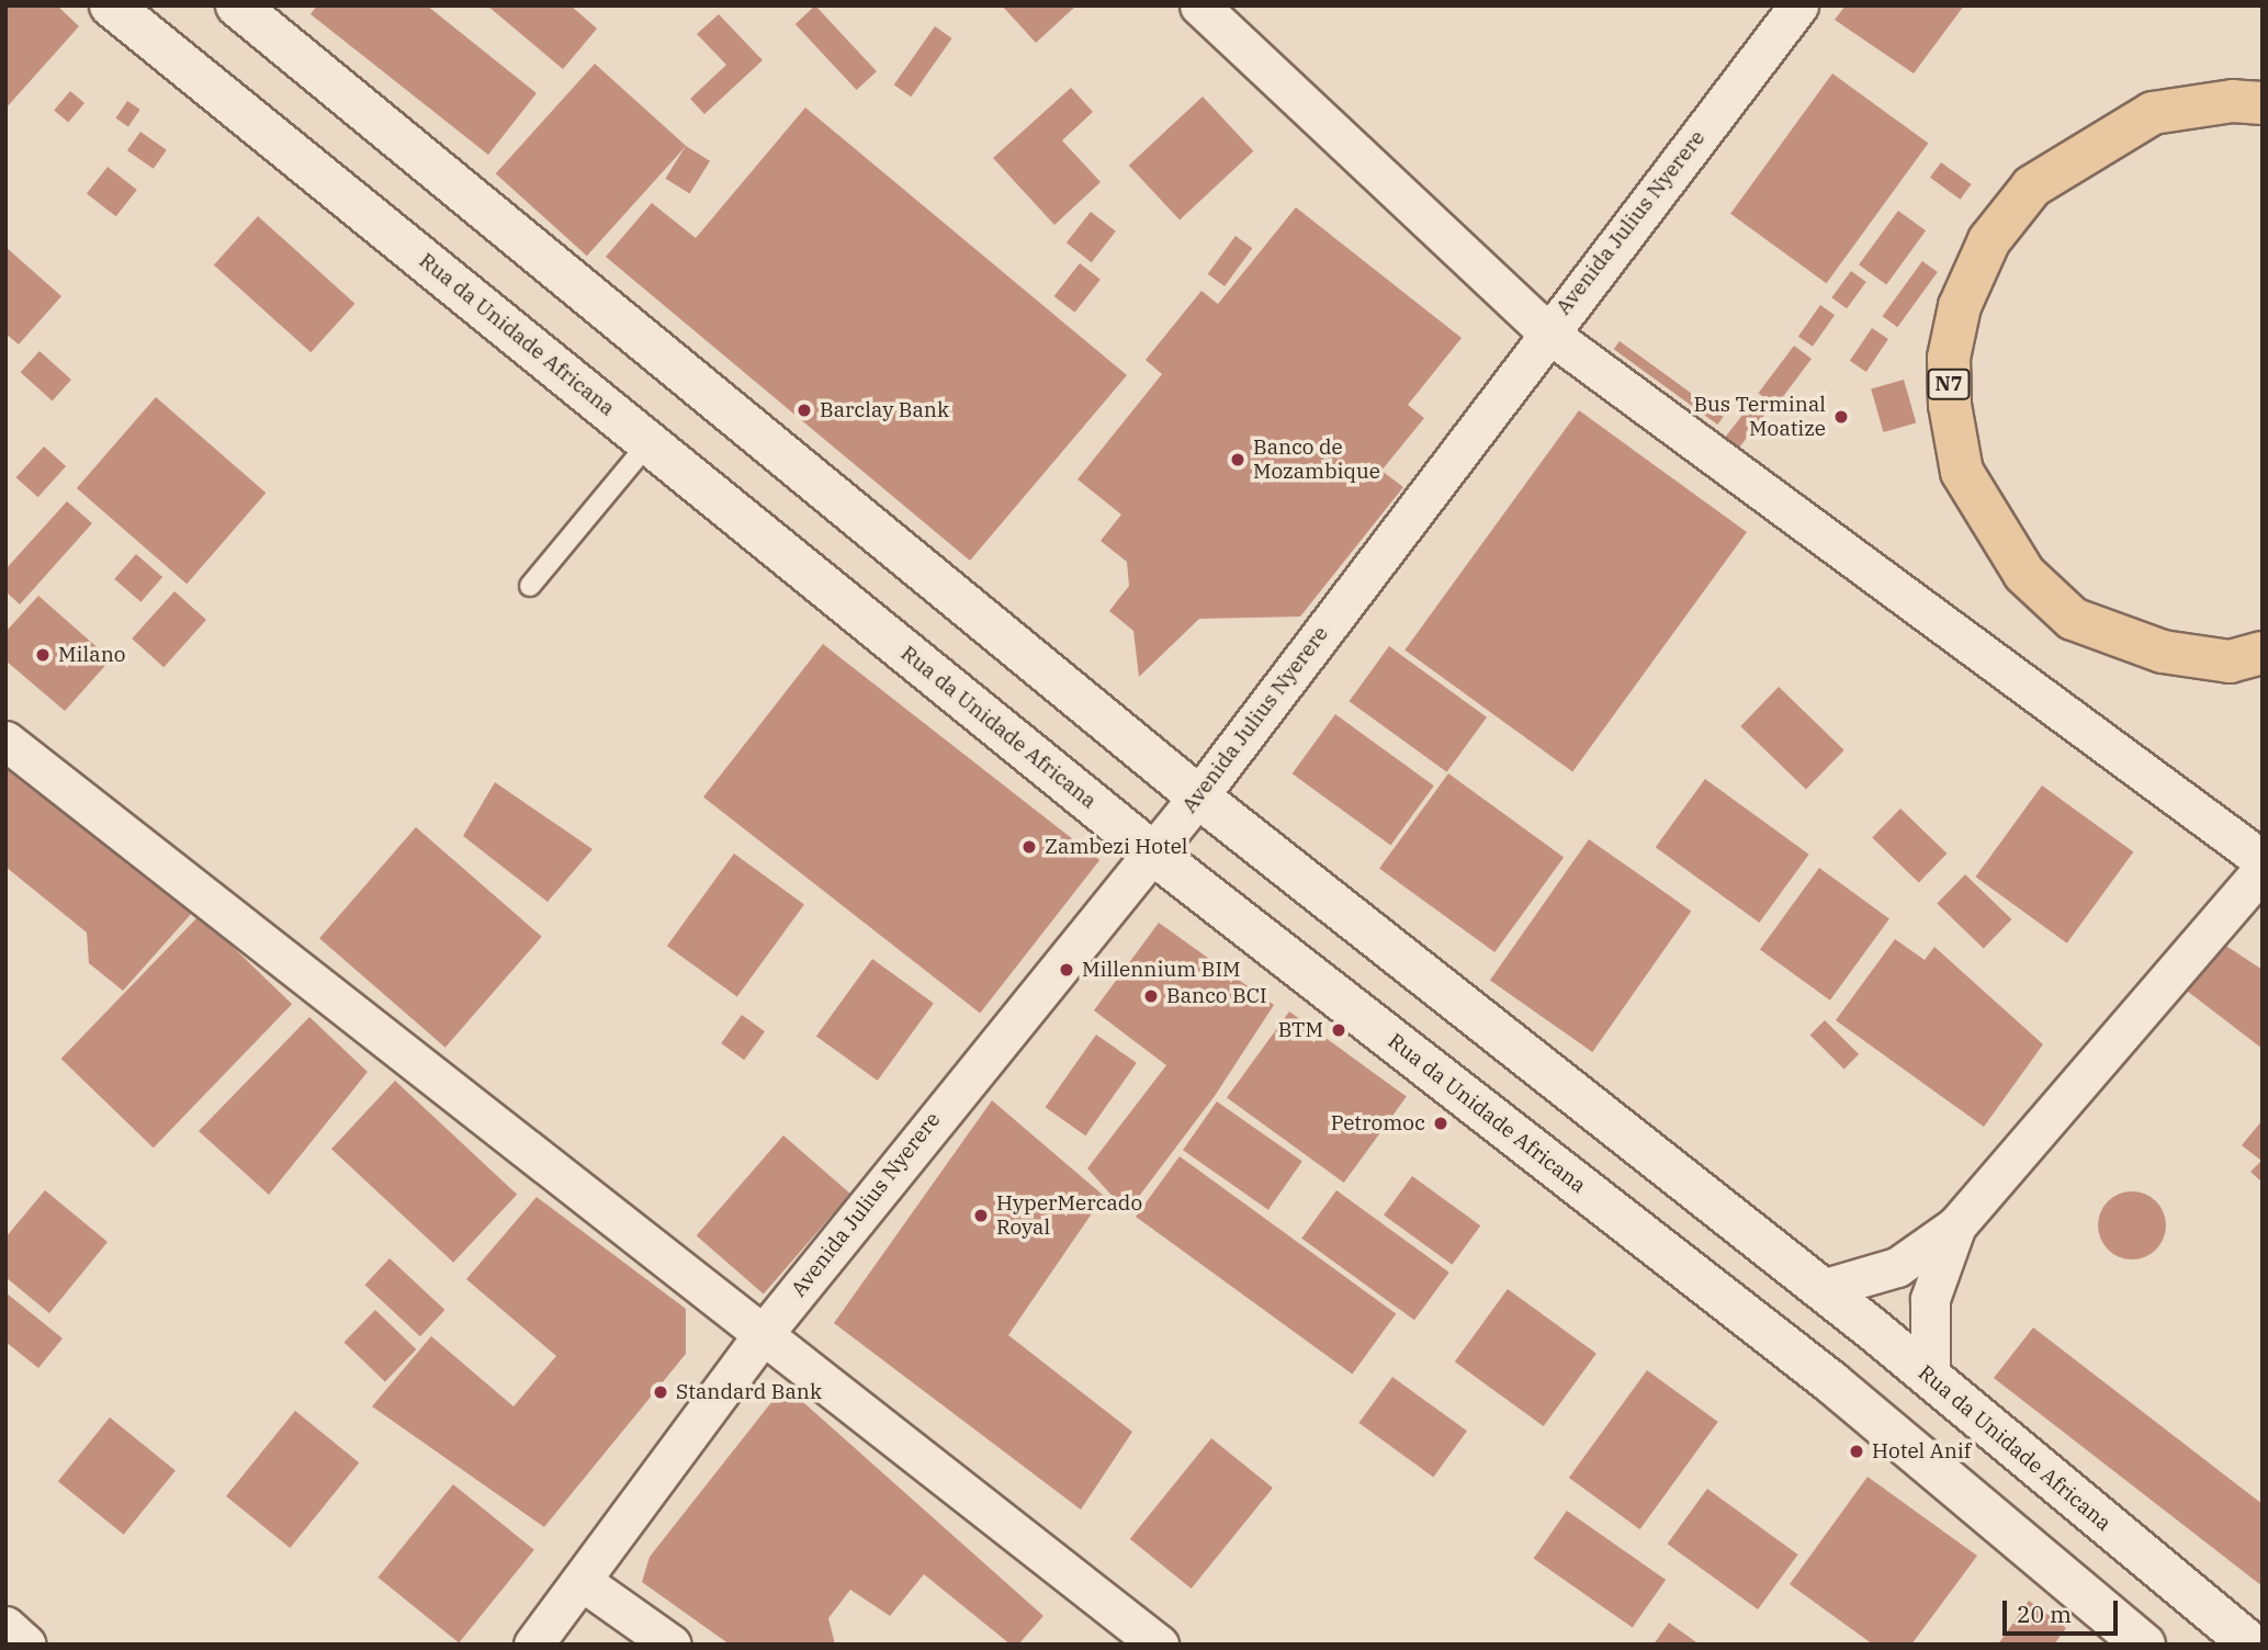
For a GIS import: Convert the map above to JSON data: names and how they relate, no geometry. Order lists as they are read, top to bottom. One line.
{"streets":{"main road":["N7"],"street":["Avenida Julius Nyerere","Rua da Unidade Africana"]},"crossings":[["Avenida Julius Nyerere","Rua da Unidade Africana"]],"places":["Barclay Bank","Bus Terminal Moatize","Banco de Mozambique","Milano","Zambezi Hotel","Millennium BIM","Banco BCI","BTM","Petromoc","HyperMercado Royal","Standard Bank","Hotel Anif"],"scale_bar":"20 m"}
